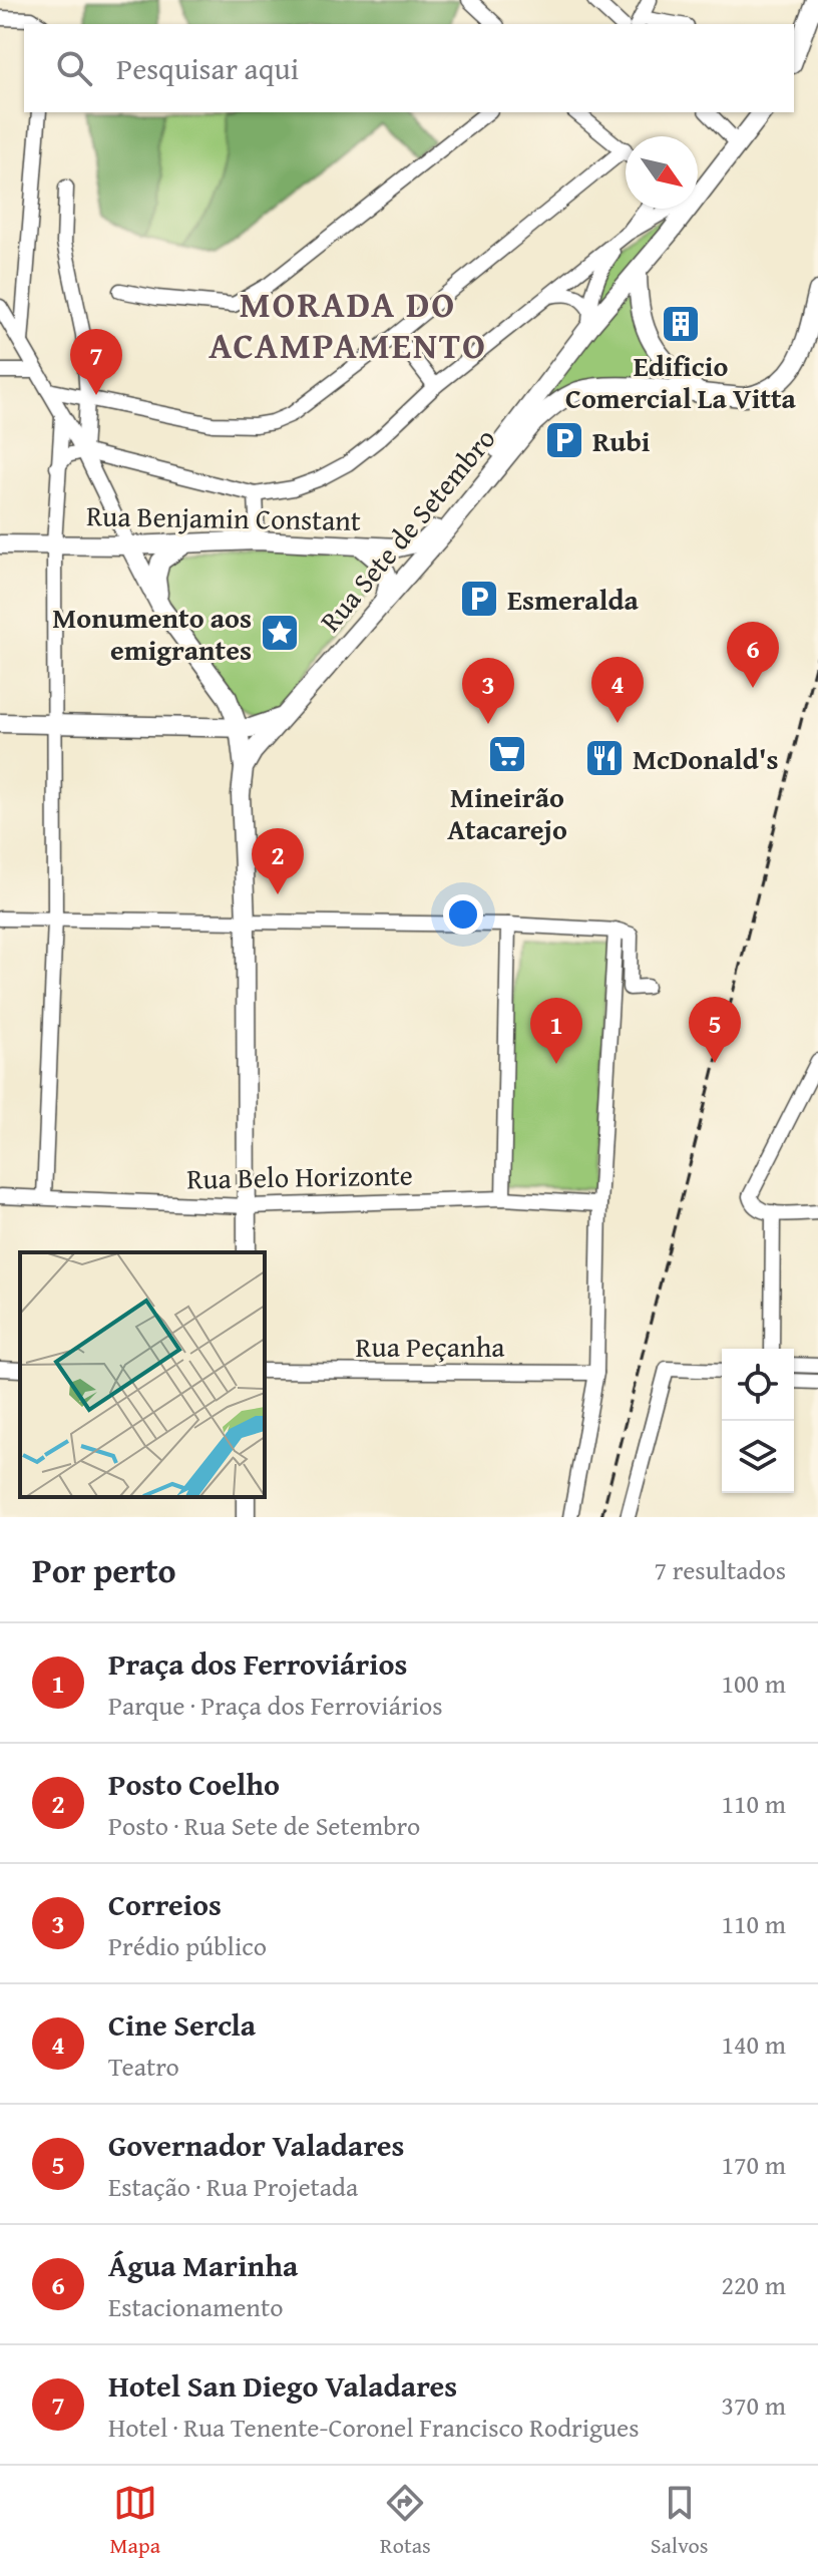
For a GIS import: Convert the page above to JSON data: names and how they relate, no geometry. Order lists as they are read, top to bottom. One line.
{"streets":{"main road":["Rua Benjamin Constant","Rua Sete de Setembro"],"street":["Rua Belo Horizonte","Rua Peçanha"]},"crossings":[["Rua Benjamin Constant","Rua Sete de Setembro"]],"districts":["MORADA DO ACAMPAMENTO"],"places":{"building":["Edificio Comercial La Vitta"],"parking":["Rubi","Esmeralda"],"place":["Monumento aos emigrantes"],"supermarket":["Mineirão Atacarejo"],"restaurant":["McDonald's"]},"north":"bottom right","page":{"search":"Pesquisar aqui","pins":["7","6","4","3","2","5","1"],"heading":["Por perto","7 resultados"],"list":[{"mark":"1","name":"Praça dos Ferroviários","note":"Parque · Praça dos Ferroviários","value":"100 m"},{"mark":"2","name":"Posto Coelho","note":"Posto · Rua Sete de Setembro","value":"110 m"},{"mark":"3","name":"Correios","note":"Prédio público","value":"110 m"},{"mark":"4","name":"Cine Sercla","note":"Teatro","value":"140 m"},{"mark":"5","name":"Governador Valadares","note":"Estação · Rua Projetada","value":"170 m"},{"mark":"6","name":"Água Marinha","note":"Estacionamento","value":"220 m"},{"mark":"7","name":"Hotel San Diego Valadares","note":"Hotel · Rua Tenente-Coronel Francisco Rodrigues","value":"370 m"}],"nav":["Mapa","Rotas","Salvos"]}}
